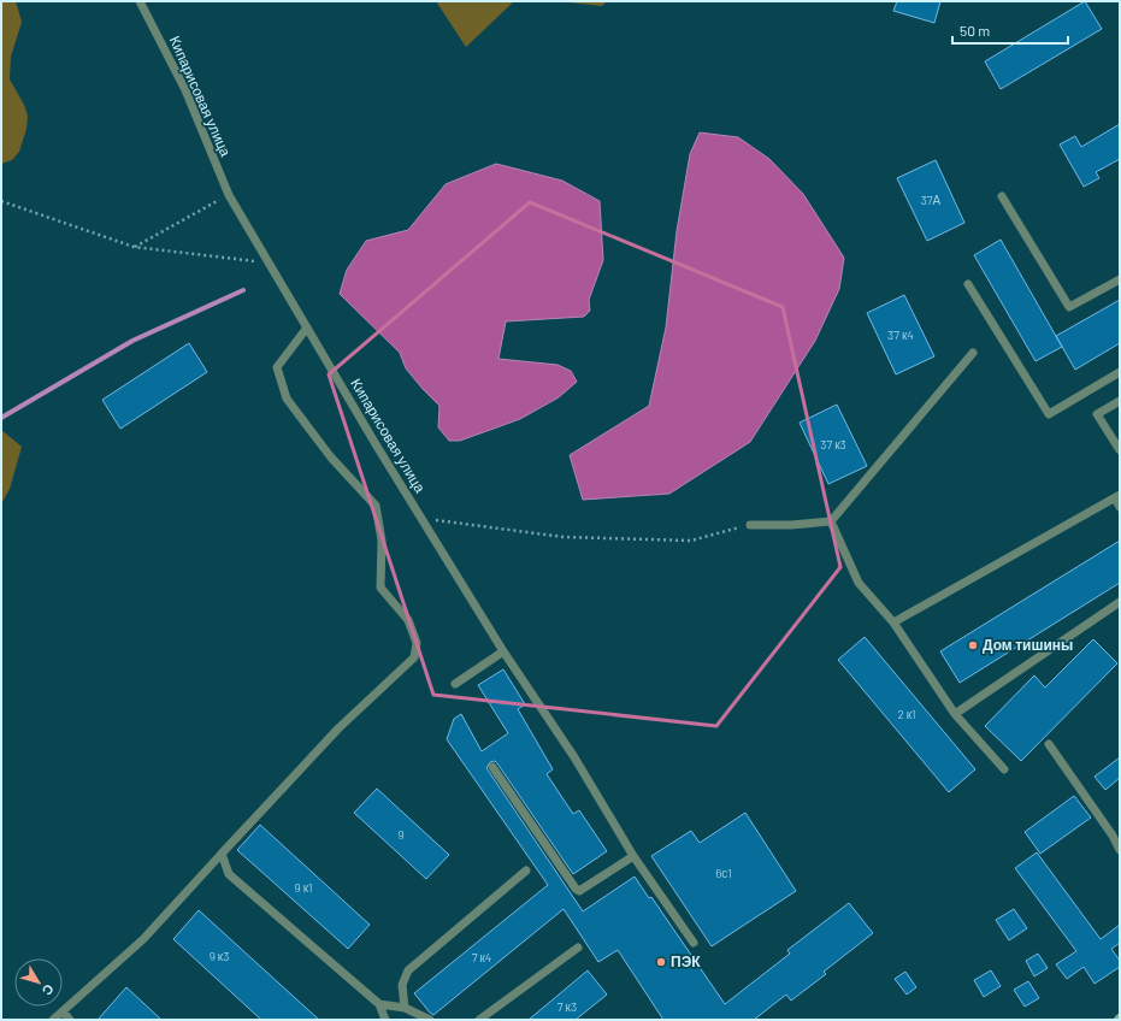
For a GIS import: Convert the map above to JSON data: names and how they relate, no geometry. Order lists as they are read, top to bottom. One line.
{"streets":{"lane":["Кипарисовая улица"]},"places":["Дом тишины","ПЭК"],"house_numbers":["37А","37 к4","37 к3","2 к1","9","6с1","9 к1","9 к3","7 к4","7 к3"],"scale_bar":"50 m","north":"bottom right"}
